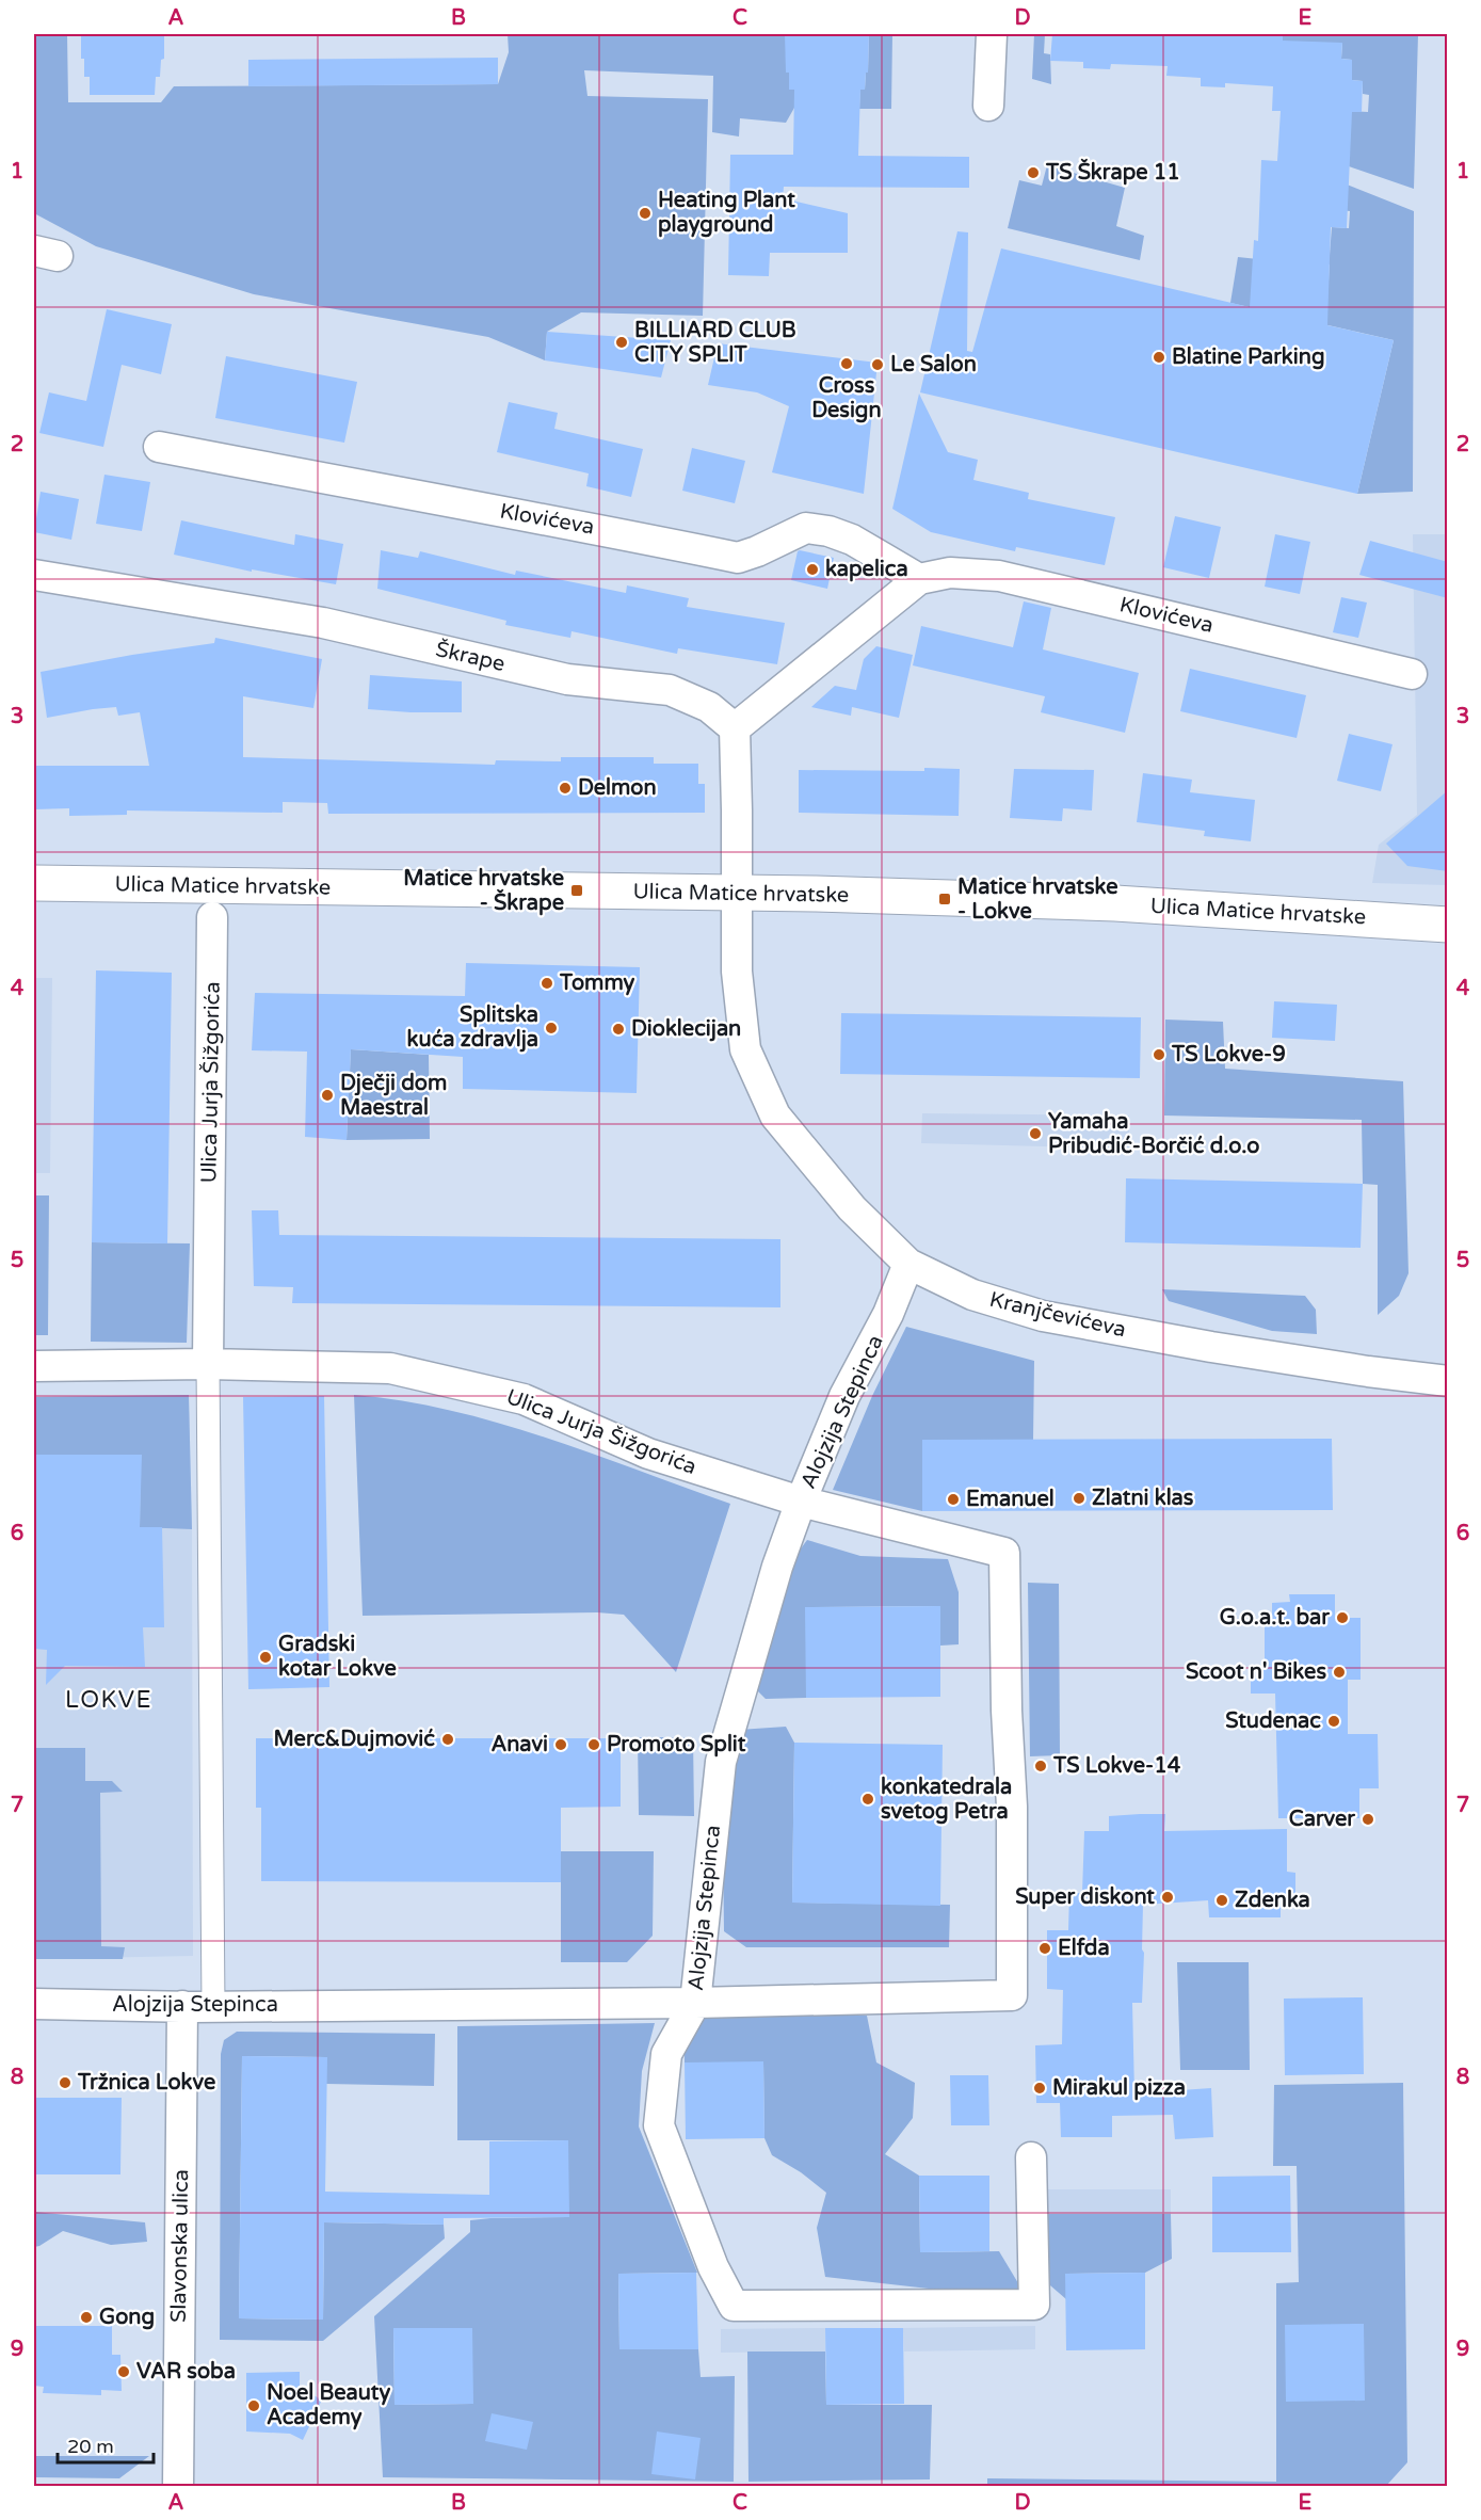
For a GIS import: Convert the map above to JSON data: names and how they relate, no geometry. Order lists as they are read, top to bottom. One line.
{"streets":{"street":["Klovićeva","Škrape","Ulica Matice hrvatske","Ulica Jurja Šižgorića","Kranjčevićeva","Alojzija Stepinca","Slavonska ulica"]},"crossings":[["Klovićeva","Škrape"],["Ulica Matice hrvatske","Kranjčevićeva"],["Ulica Jurja Šižgorića","Alojzija Stepinca"],["Kranjčevićeva","Alojzija Stepinca"],["Alojzija Stepinca","Slavonska ulica"]],"districts":["LOKVE"],"places":{"other":["TS Škrape 11","Heating Plant playground","BILLIARD CLUB CITY SPLIT","Blatine Parking","Cross Design","Le Salon","kapelica","Delmon","Tommy","Splitska kuća zdravlja","Dioklecijan","TS Lokve-9","Dječji dom Maestral","Yamaha Pribudić-Borčić d.o.o","Zlatni klas","Emanuel","G.o.a.t. bar","Gradski kotar Lokve","Scoot n' Bikes","Studenac","Merc&Dujmović","Anavi","Promoto Split","TS Lokve-14","konkatedrala svetog Petra","Carver","Super diskont","Zdenka","Elfda","Tržnica Lokve","Mirakul pizza","Gong","VAR soba","Noel Beauty Academy"],"transit":["Matice hrvatske - Škrape","Matice hrvatske - Lokve"]},"scale_bar":"20 m","grid":{"columns":["A","B","C","D","E"],"rows":["1","2","3","4","5","6","7","8","9"]}}
